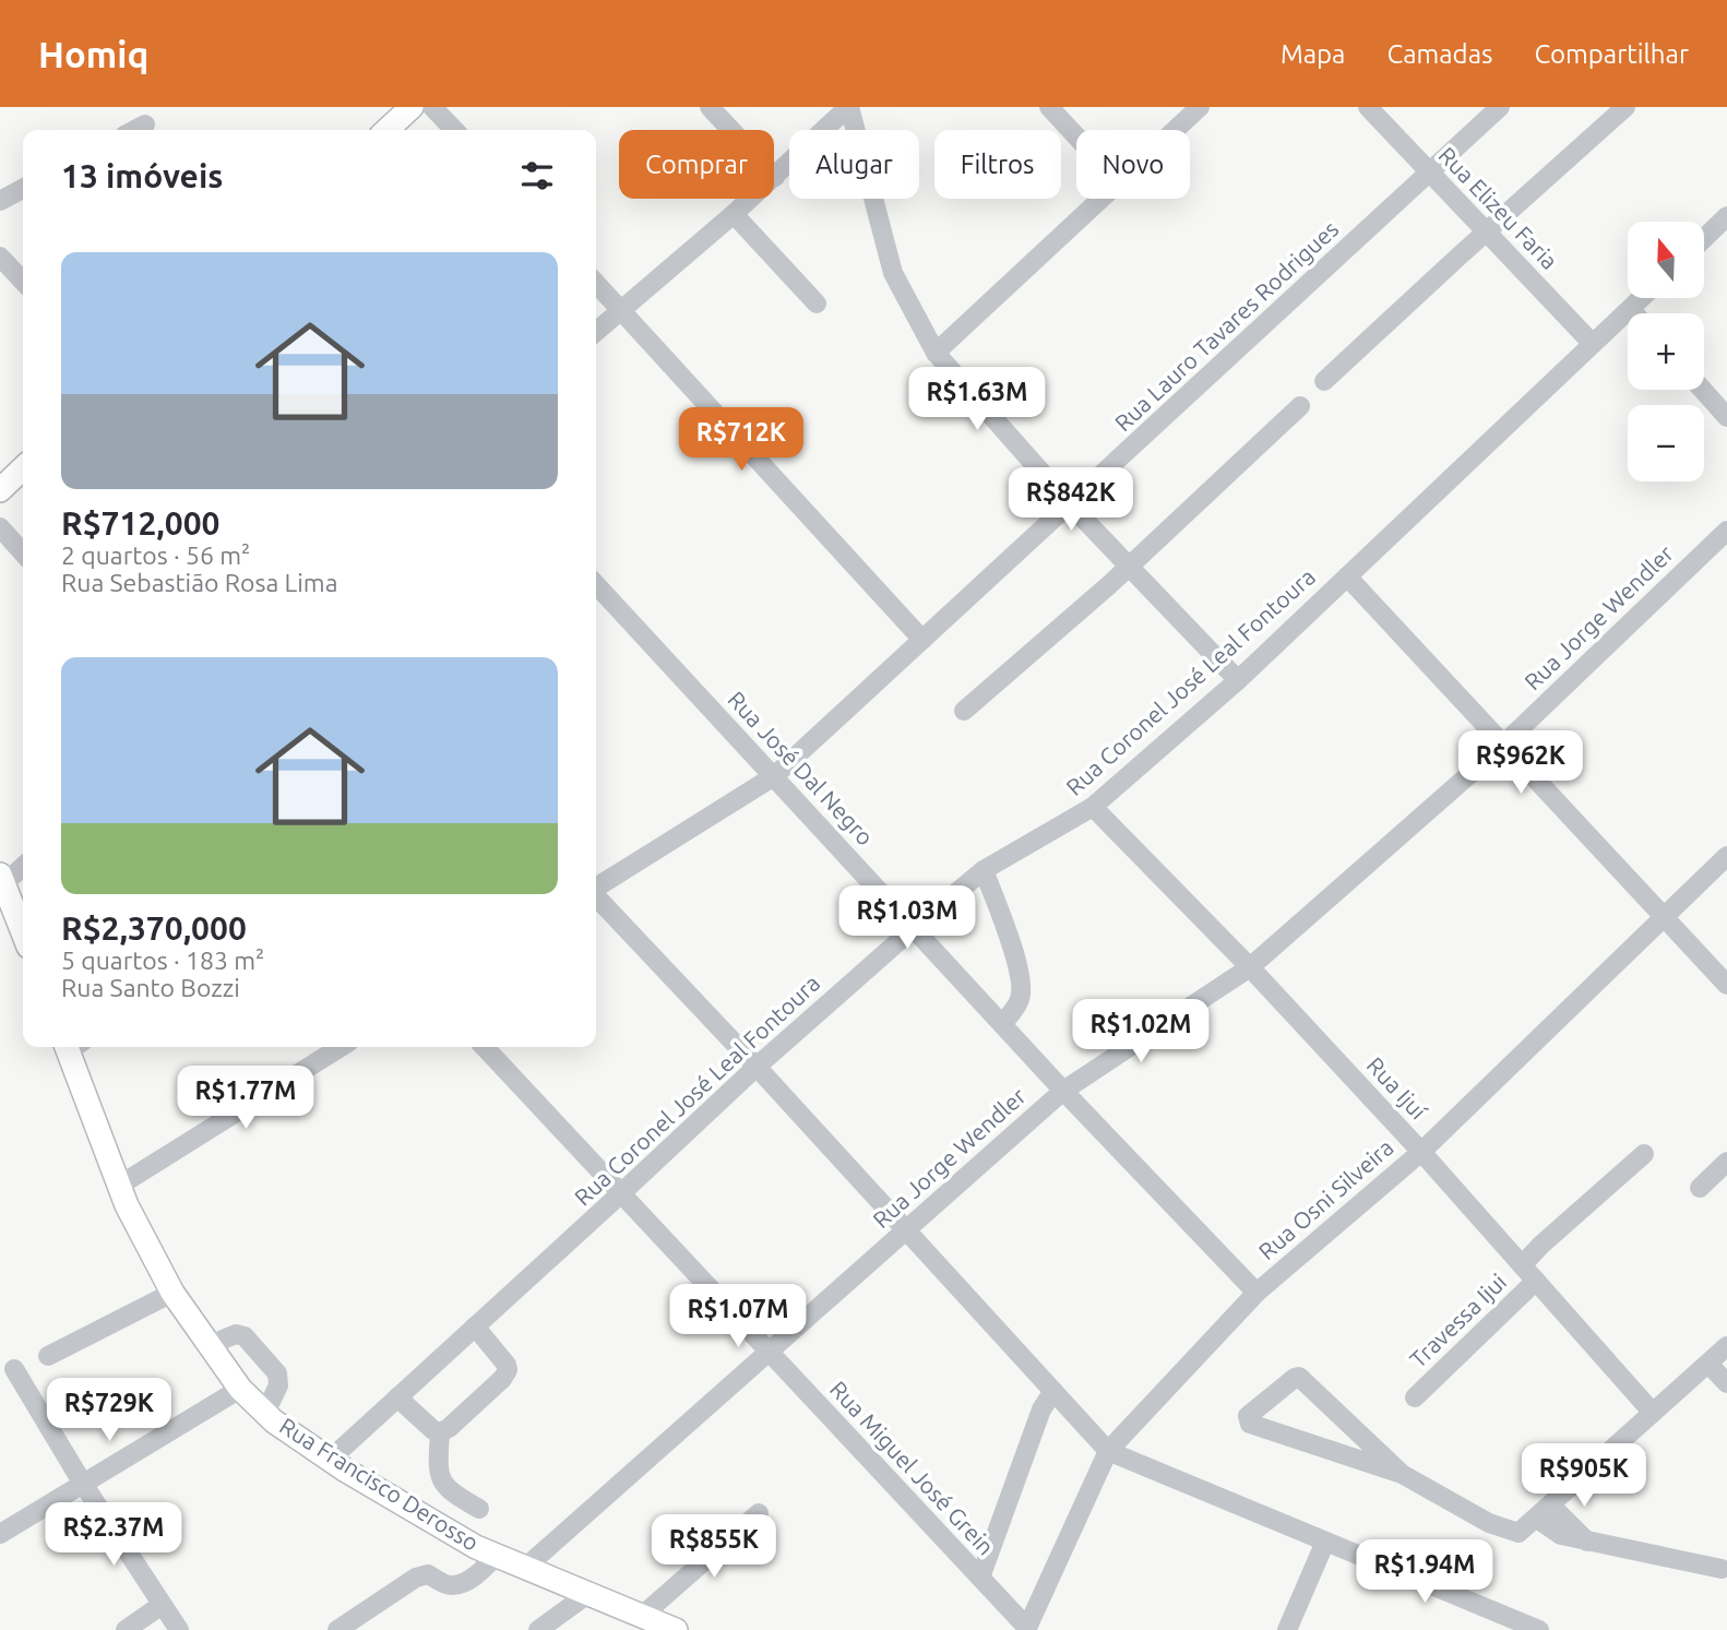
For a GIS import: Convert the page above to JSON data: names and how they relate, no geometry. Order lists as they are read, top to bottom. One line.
{"streets":{"main road":["Rua Francisco Derosso"],"street":["Rua Elizeu Faria","Rua Lauro Tavares Rodrigues","Rua Jorge Wendler","Rua Coronel José Leal Fontoura","Rua José Dal Negro","Rua Ijuí","Rua Osni Silveira","Travessa Ijui","Rua Miguel José Grein"]},"crossings":[["Rua Elizeu Faria","Rua Lauro Tavares Rodrigues"],["Rua Elizeu Faria","Rua Coronel José Leal Fontoura"],["Rua Lauro Tavares Rodrigues","Rua José Dal Negro"],["Rua Jorge Wendler","Rua José Dal Negro"],["Rua Jorge Wendler","Rua Ijuí"],["Rua Jorge Wendler","Rua Miguel José Grein"],["Rua Jorge Wendler","Rua Francisco Derosso"],["Rua Coronel José Leal Fontoura","Rua José Dal Negro"],["Rua Coronel José Leal Fontoura","Rua Ijuí"],["Rua Coronel José Leal Fontoura","Rua Miguel José Grein"],["Rua Coronel José Leal Fontoura","Rua Francisco Derosso"],["Rua José Dal Negro","Rua Osni Silveira"],["Rua Ijuí","Rua Osni Silveira"],["Rua Ijuí","Travessa Ijui"],["Rua Osni Silveira","Rua Miguel José Grein"]],"north":"top","page":{"header":"Homiq","nav":["Mapa","Camadas","Compartilhar"],"chip":["Comprar","Alugar","Filtros","Novo"],"heading":"13 imóveis","map_buttons":["+","−"],"list":[{"name":"R$712,000","note":"2 quartos · 56 m² · Rua Sebastião Rosa Lima"},{"name":"R$2,370,000","note":"5 quartos · 183 m² · Rua Santo Bozzi"}],"price":["R$1.63M","R$712K","R$842K","R$962K","R$1.03M","R$1.02M","R$1.77M","R$1.07M","R$729K","R$905K","R$2.37M","R$855K","R$1.94M"]}}
